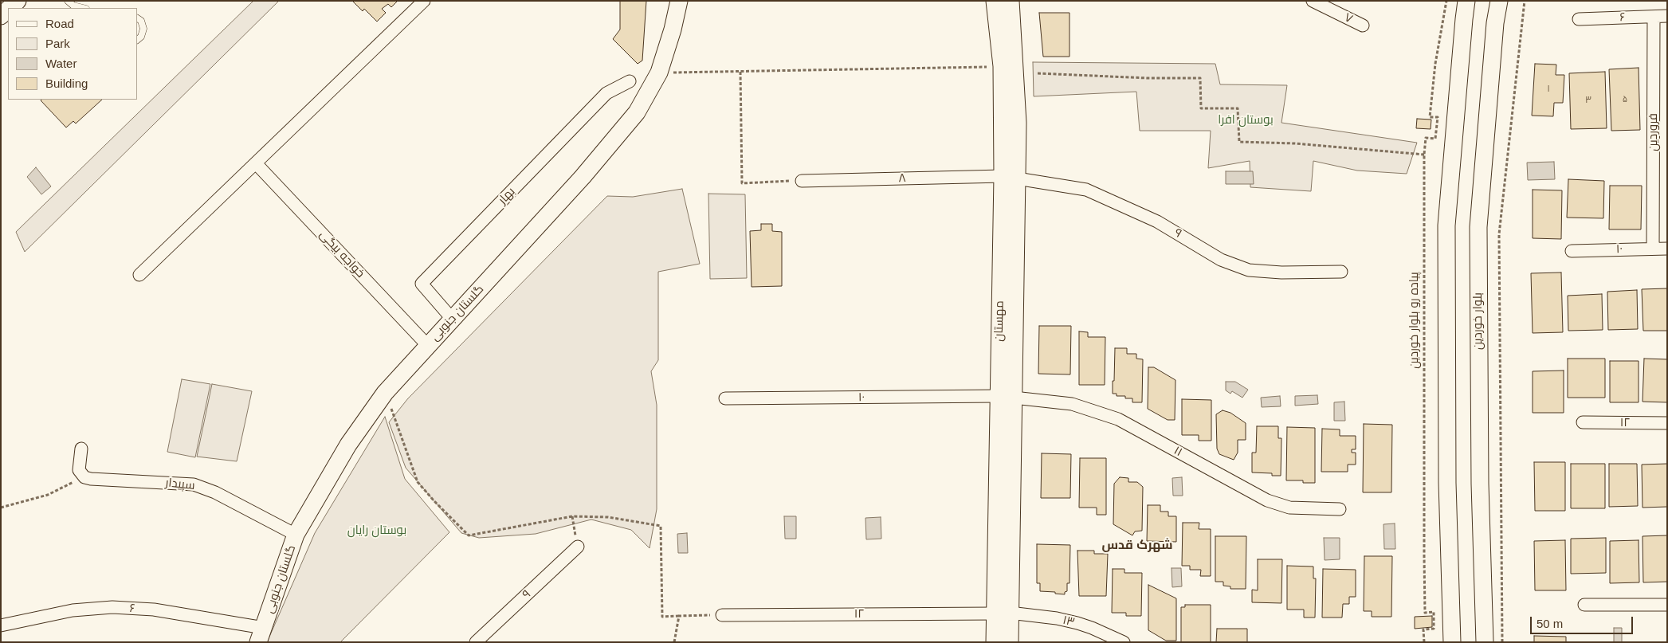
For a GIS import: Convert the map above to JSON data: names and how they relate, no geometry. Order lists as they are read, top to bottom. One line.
{"streets":{"street":["۶","۷","فروردین","۸","بهار","۹","۱۰","خواجه بیگی","گلستان جنوبی","مهستان","بلوار خوردین","۱۲","۱۱","سپیدار","۱۳"],"path":["پیاده رو بلوار خوردین"]},"crossings":[["۶","فروردین"],["۶","گلستان جنوبی"],["فروردین","۱۰"],["۸","۹"],["۸","مهستان"],["بهار","گلستان جنوبی"],["۹","مهستان"],["۱۰","مهستان"],["۱۰","۱۱"],["خواجه بیگی","گلستان جنوبی"],["گلستان جنوبی","سپیدار"],["مهستان","۱۲"],["مهستان","۱۱"],["مهستان","۱۳"],["۱۲","۱۳"]],"districts":["شهرک قدس"],"parks":["بوستان افرا","بوستان رایان"],"house_numbers":["۱","۵","۳"],"legend":["Road","Park","Water","Building"],"scale_bar":"50 m"}
